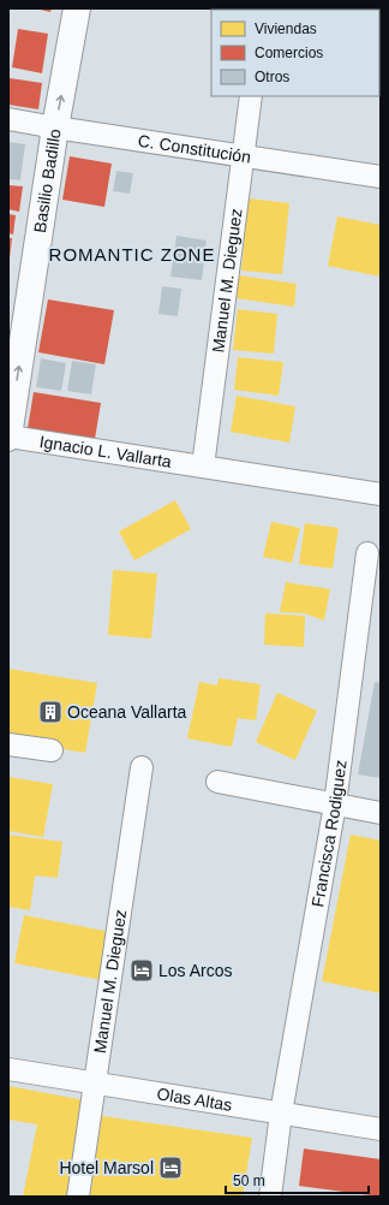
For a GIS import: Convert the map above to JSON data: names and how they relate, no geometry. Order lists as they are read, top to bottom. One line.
{"streets":{"main road":["Basilio Badillo"],"street":["C. Constitución","Manuel M. Dieguez","Ignacio L. Vallarta","Francisca Rodiguez","Olas Altas"]},"crossings":[["C. Constitución","Basilio Badillo"],["C. Constitución","Manuel M. Dieguez"],["Basilio Badillo","Ignacio L. Vallarta"],["Manuel M. Dieguez","Ignacio L. Vallarta"],["Manuel M. Dieguez","Olas Altas"],["Francisca Rodiguez","Olas Altas"]],"one_way":["Basilio Badillo"],"districts":["ROMANTIC ZONE"],"places":{"building":["Oceana Vallarta"],"hotel":["Los Arcos","Hotel Marsol"]},"legend":["Viviendas","Comercios","Otros"],"scale_bar":"50 m"}
